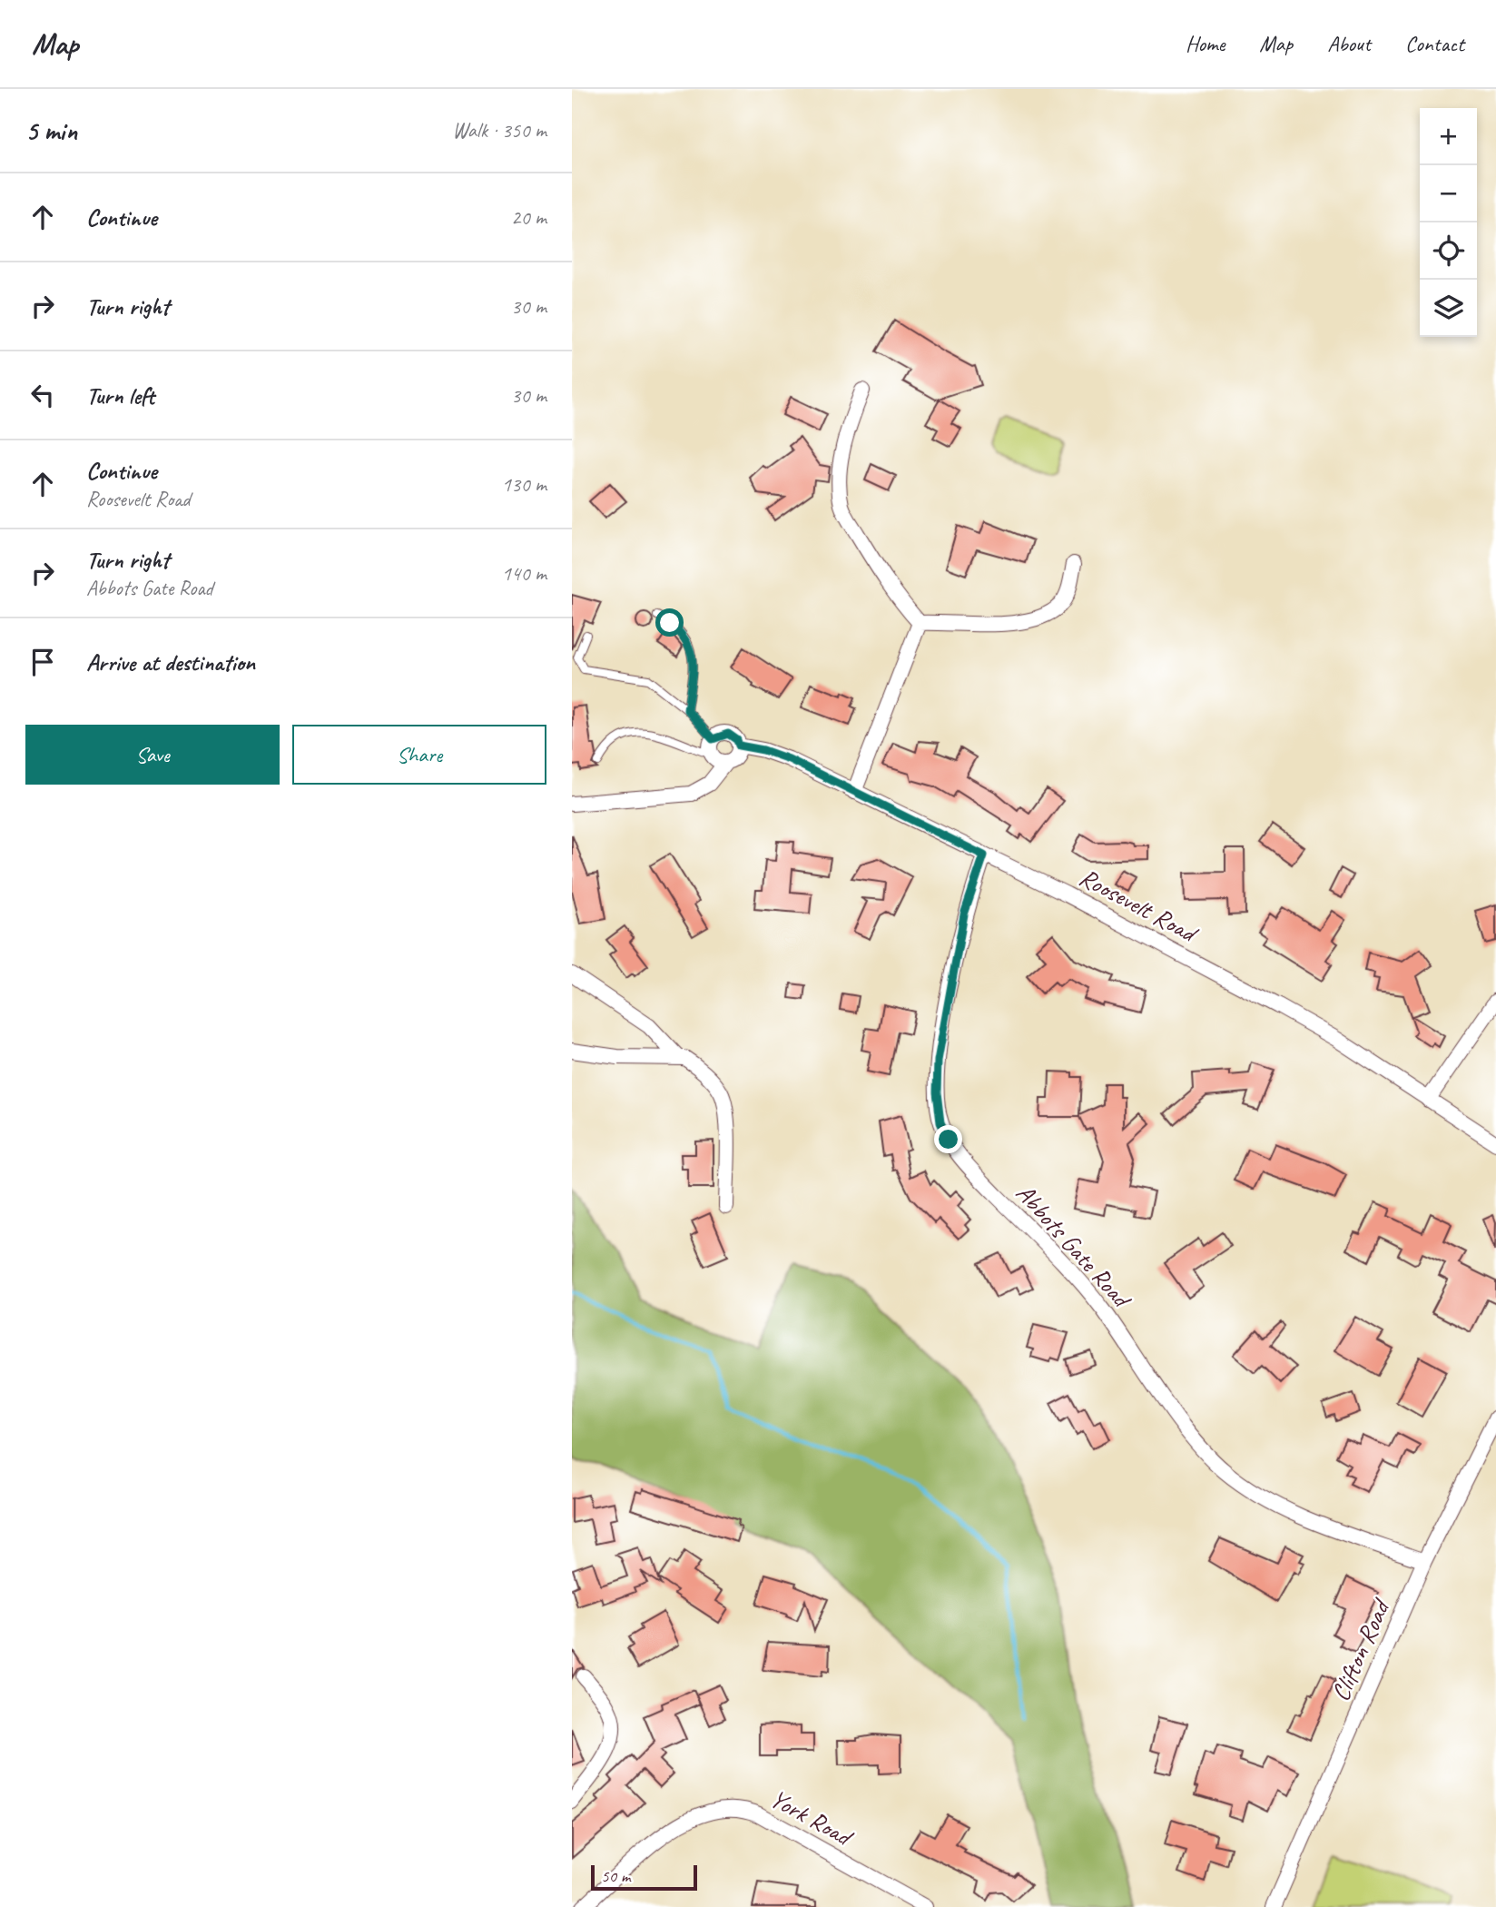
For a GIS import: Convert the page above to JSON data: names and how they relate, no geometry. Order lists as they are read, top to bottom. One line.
{"streets":{"street":["Roosevelt Road","Abbots Gate Road","Clifton Road","York Road"]},"crossings":[["Roosevelt Road","Abbots Gate Road"],["Abbots Gate Road","Clifton Road"]],"scale_bar":"50 m","page":{"header":"Map","nav":["Home","Map","About","Contact"],"heading":["5 min","Walk · 350 m"],"map_buttons":["+","−"],"list":[["Continue","20 m"],["Turn right","30 m"],["Turn left","30 m"],["Continue","Roosevelt Road","130 m"],["Turn right","Abbots Gate Road","140 m"],"Arrive at destination"],"buttons":["Save","Share"],"scale":"50 m"}}
